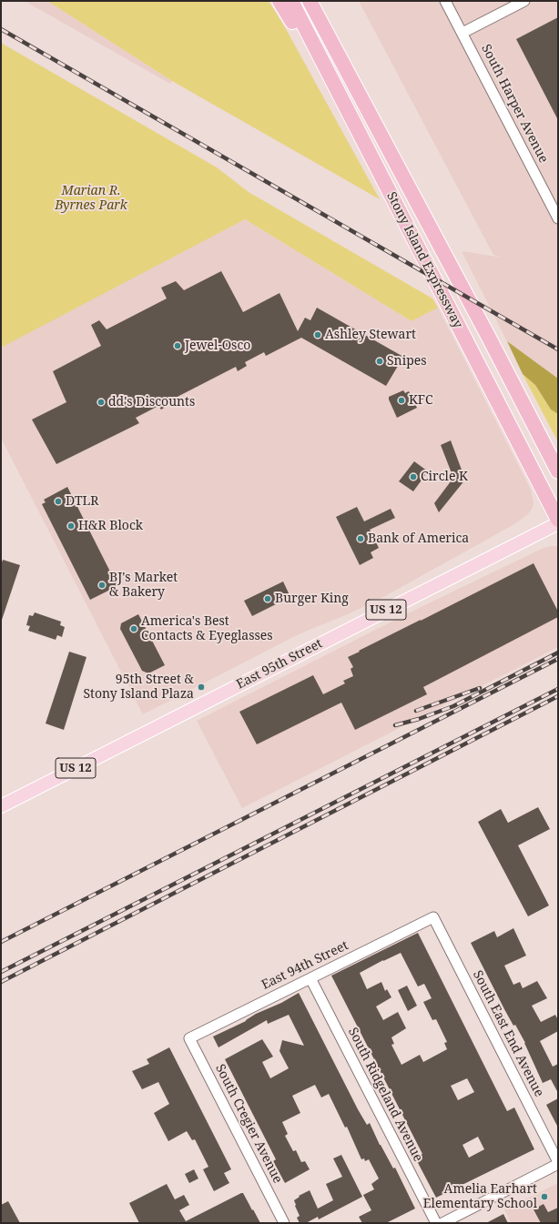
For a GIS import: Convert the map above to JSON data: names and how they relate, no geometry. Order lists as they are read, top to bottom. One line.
{"streets":{"highway":["Stony Island Expressway"],"main road":["US 12","East 95th Street"],"street":["South Harper Avenue","East 94th Street","South East End Avenue","South Ridgeland Avenue","South Cregier Avenue"]},"crossings":[["East 94th Street","South East End Avenue"],["East 94th Street","South Ridgeland Avenue"],["East 94th Street","South Cregier Avenue"]],"parks":["Marian R. Byrnes Park"],"places":["Ashley Stewart","Jewel-Osco","Snipes","KFC","dd's Discounts","Circle K","DTLR","H&R Block","Bank of America","BJ's Market & Bakery","Burger King","America's Best Contacts & Eyeglasses","95th Street & Stony Island Plaza","Amelia Earhart Elementary School"]}
